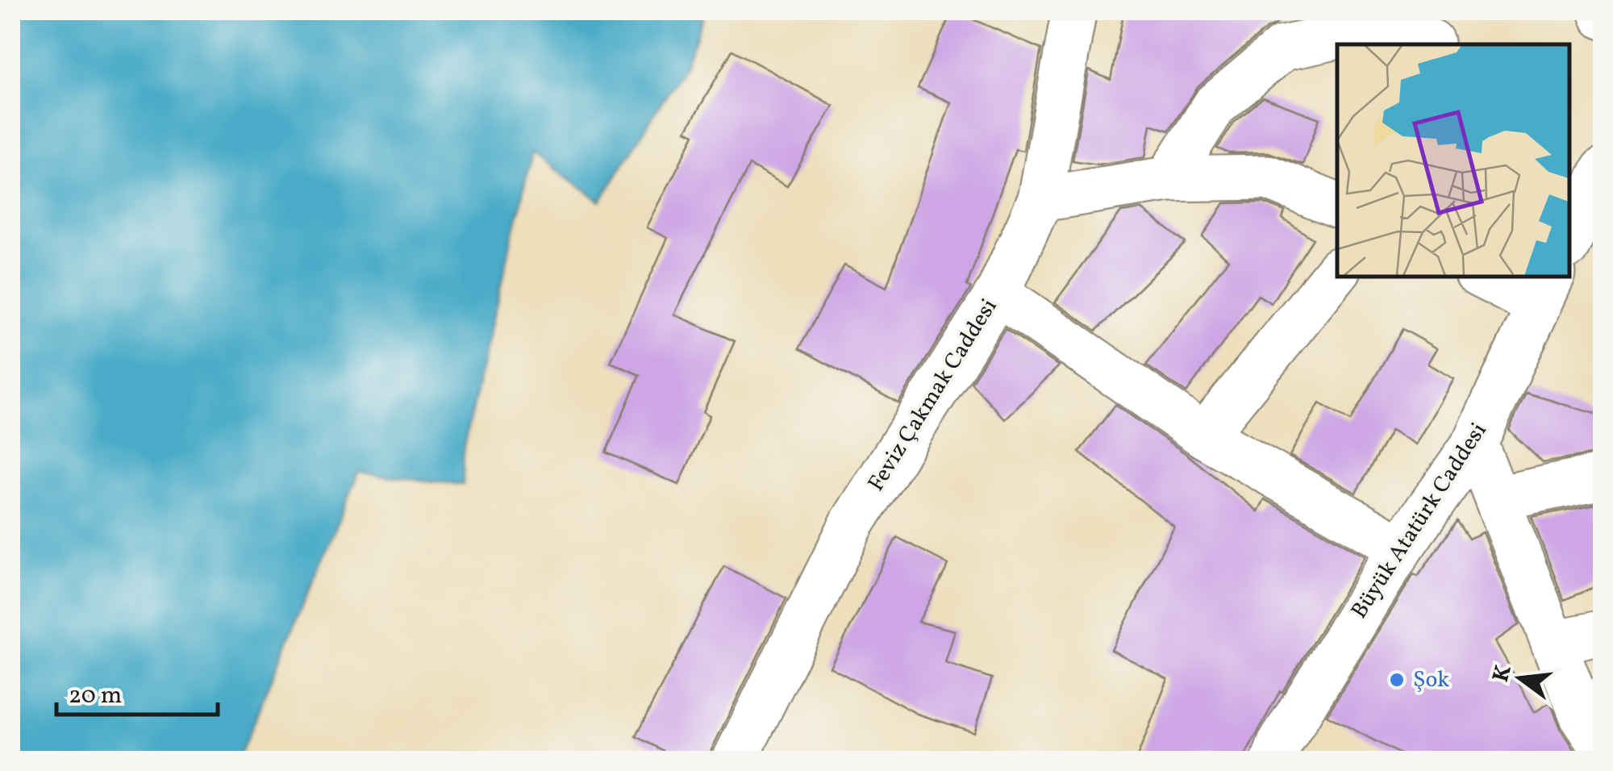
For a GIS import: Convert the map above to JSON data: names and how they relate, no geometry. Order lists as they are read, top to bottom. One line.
{"streets":{"street":["Feviz Çakmak Caddesi","Büyük Atatürk Caddesi"]},"places":["Şok"],"scale_bar":"20 m","north":"left"}
